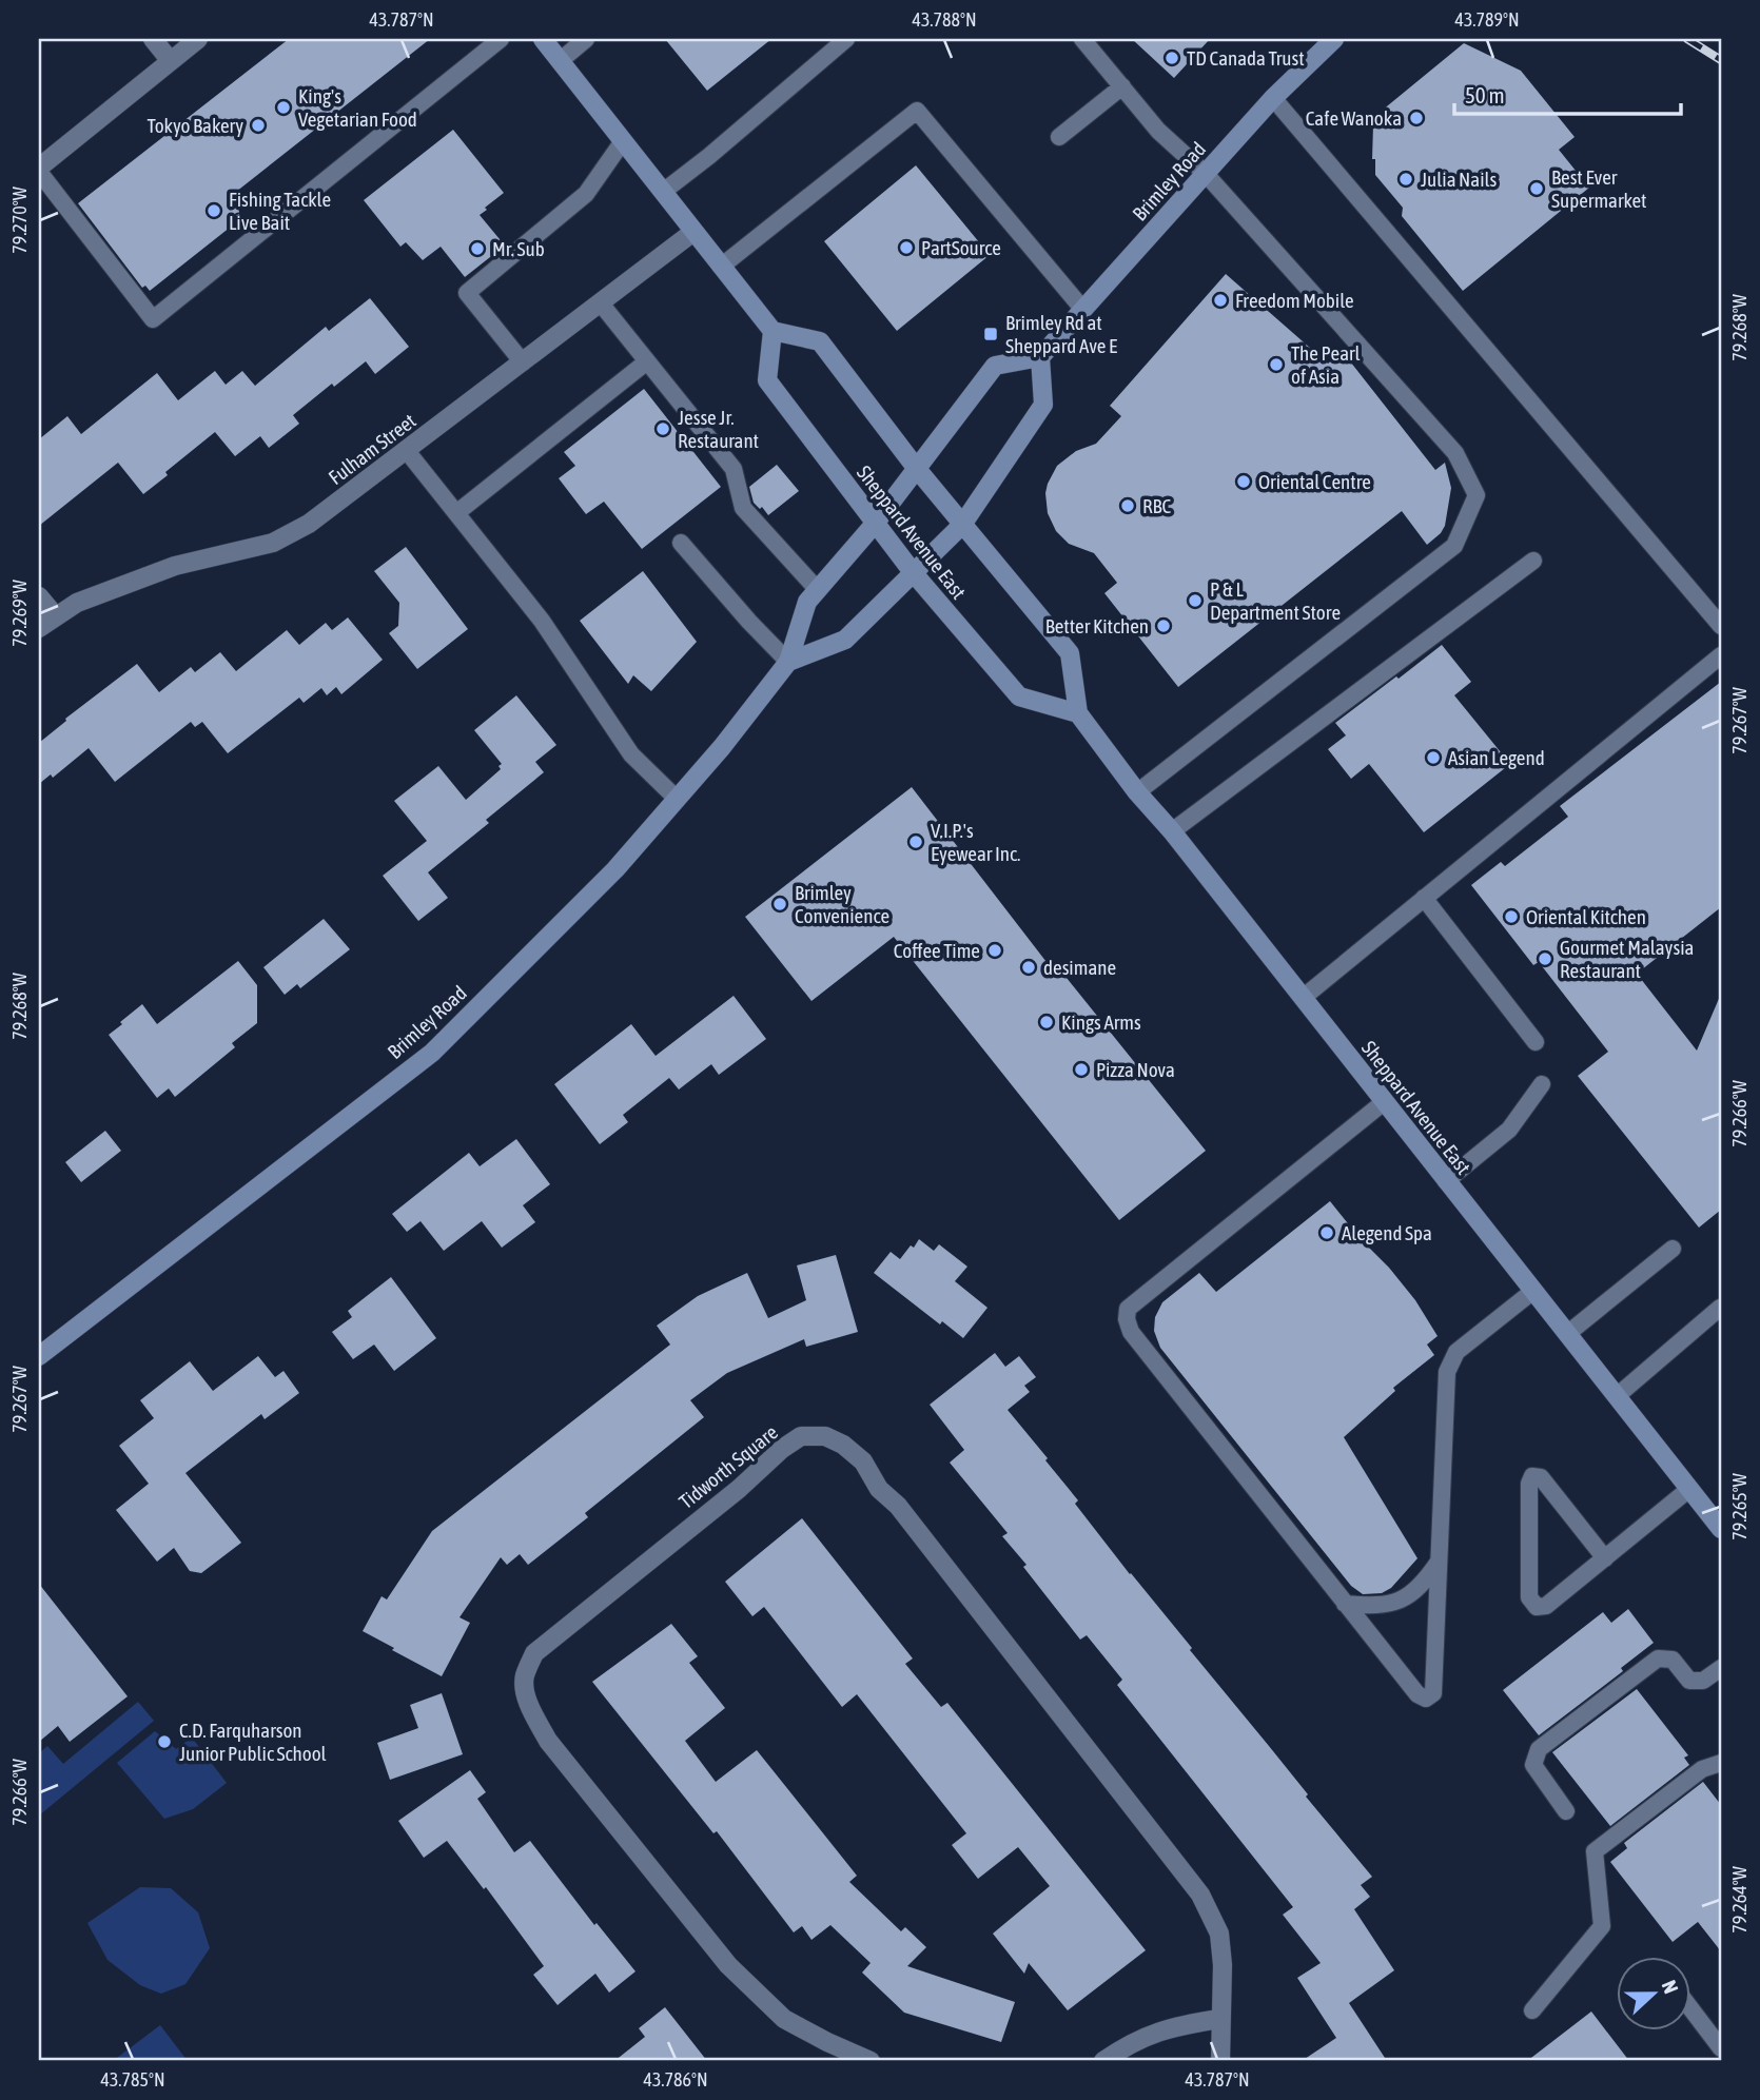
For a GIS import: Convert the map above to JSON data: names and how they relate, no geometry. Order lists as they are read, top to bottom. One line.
{"streets":{"main road":["Brimley Road","Sheppard Avenue East"],"street":["Fulham Street","Tidworth Square"]},"crossings":[["Brimley Road","Sheppard Avenue East"]],"places":{"other":["TD Canada Trust","King's Vegetarian Food","Cafe Wanoka","Tokyo Bakery","Julia Nails","Best Ever Supermarket","Fishing Tackle Live Bait","PartSource","Mr. Sub","Freedom Mobile","The Pearl of Asia","Jesse Jr. Restaurant","Oriental Centre","RBC","P & L Department Store","Better Kitchen","Asian Legend","V.I.P.'s Eyewear Inc.","Brimley Convenience","Oriental Kitchen","Coffee Time","Gourmet Malaysia Restaurant","desimane","Kings Arms","Pizza Nova","Alegend Spa","C.D. Farquharson Junior Public School"],"transit":["Brimley Rd at Sheppard Ave E"]},"scale_bar":"50 m","north":"right","coordinates":["43.787°N","43.788°N","43.789°N","79.270°W","79.268°W","79.269°W","79.267°W","79.266°W","79.265°W","79.264°W","43.785°N","43.786°N"]}
